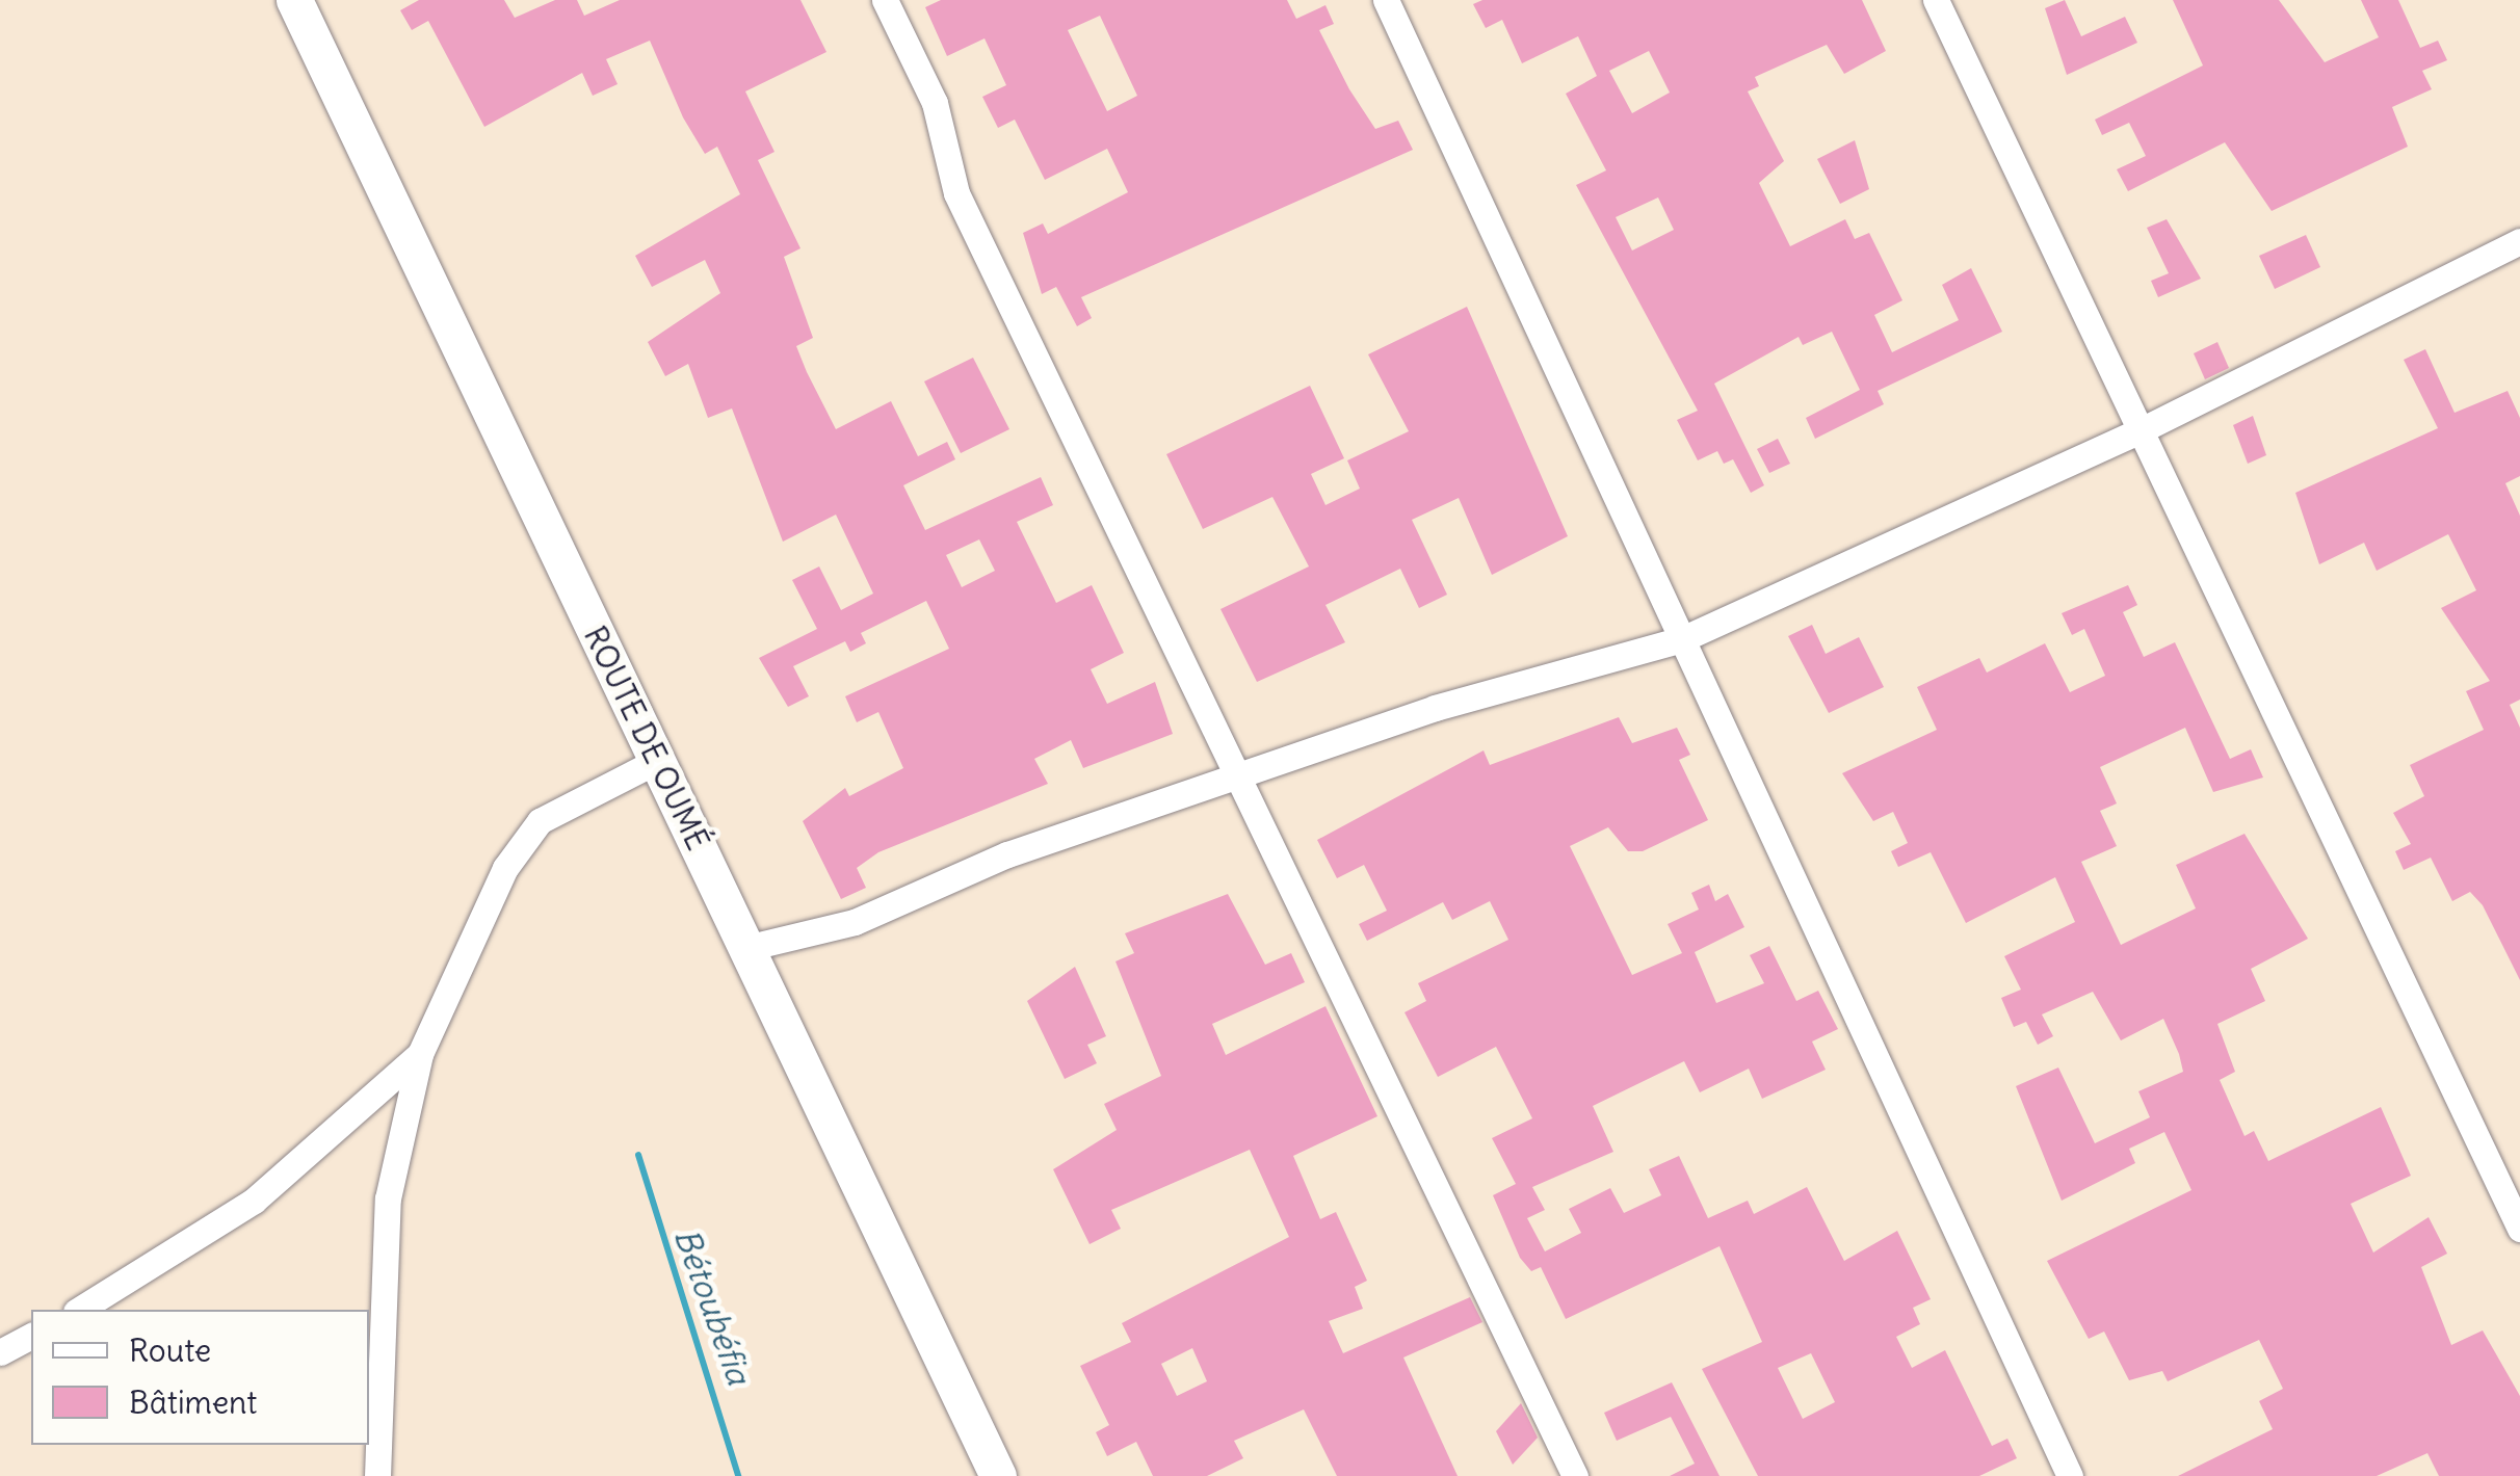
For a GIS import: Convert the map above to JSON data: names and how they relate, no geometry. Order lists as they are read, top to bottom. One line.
{"streets":{"street":["ROUTE DE OUMÉ"]},"water":["Bétoubéfia"],"legend":["Route","Bâtiment"]}
